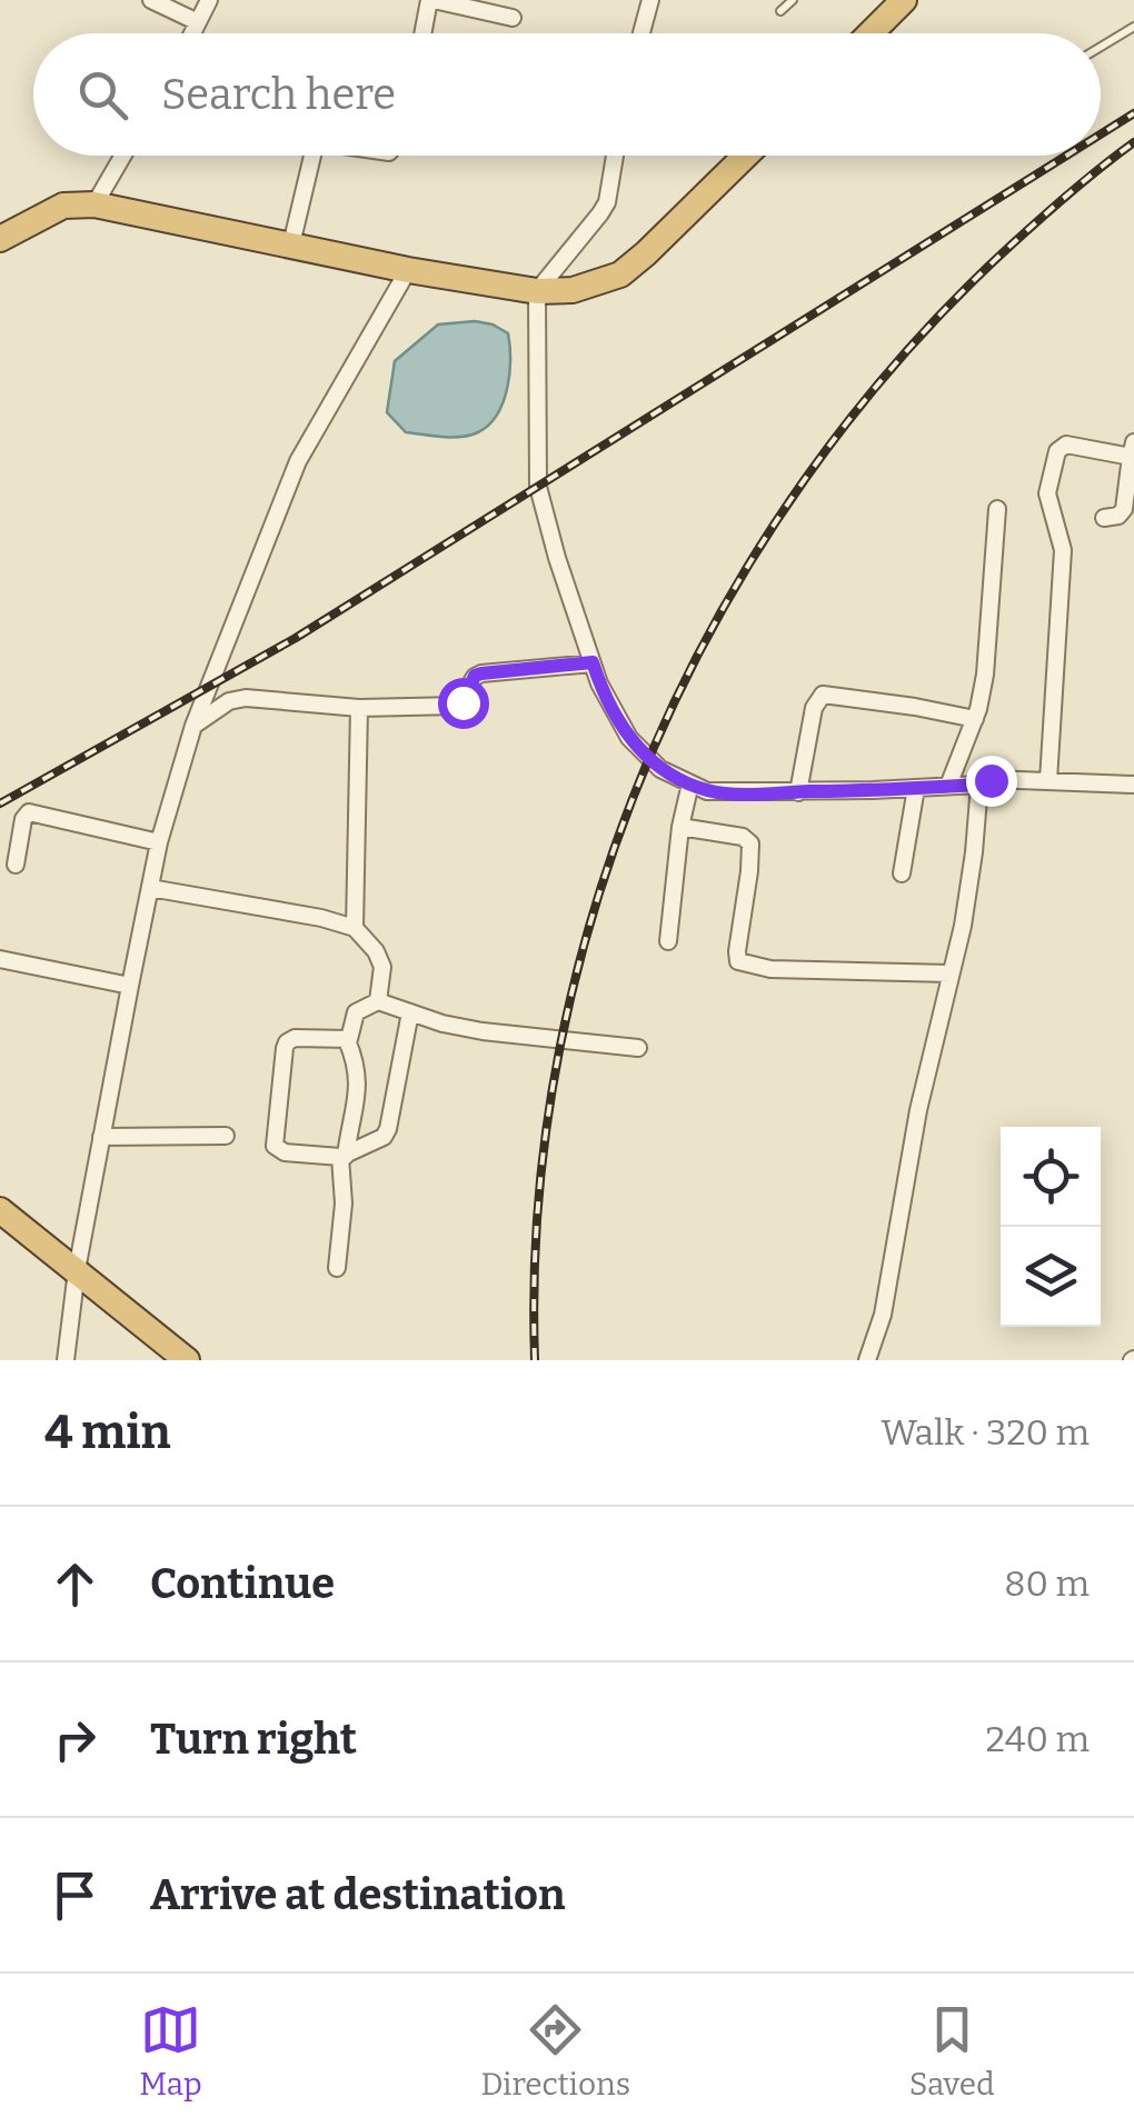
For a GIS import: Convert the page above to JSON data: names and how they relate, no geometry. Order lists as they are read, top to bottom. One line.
{"page":{"search":"Search here","heading":["4 min","Walk · 320 m"],"list":[["Continue","80 m"],["Turn right","240 m"],"Arrive at destination"],"nav":["Map","Directions","Saved"]}}
